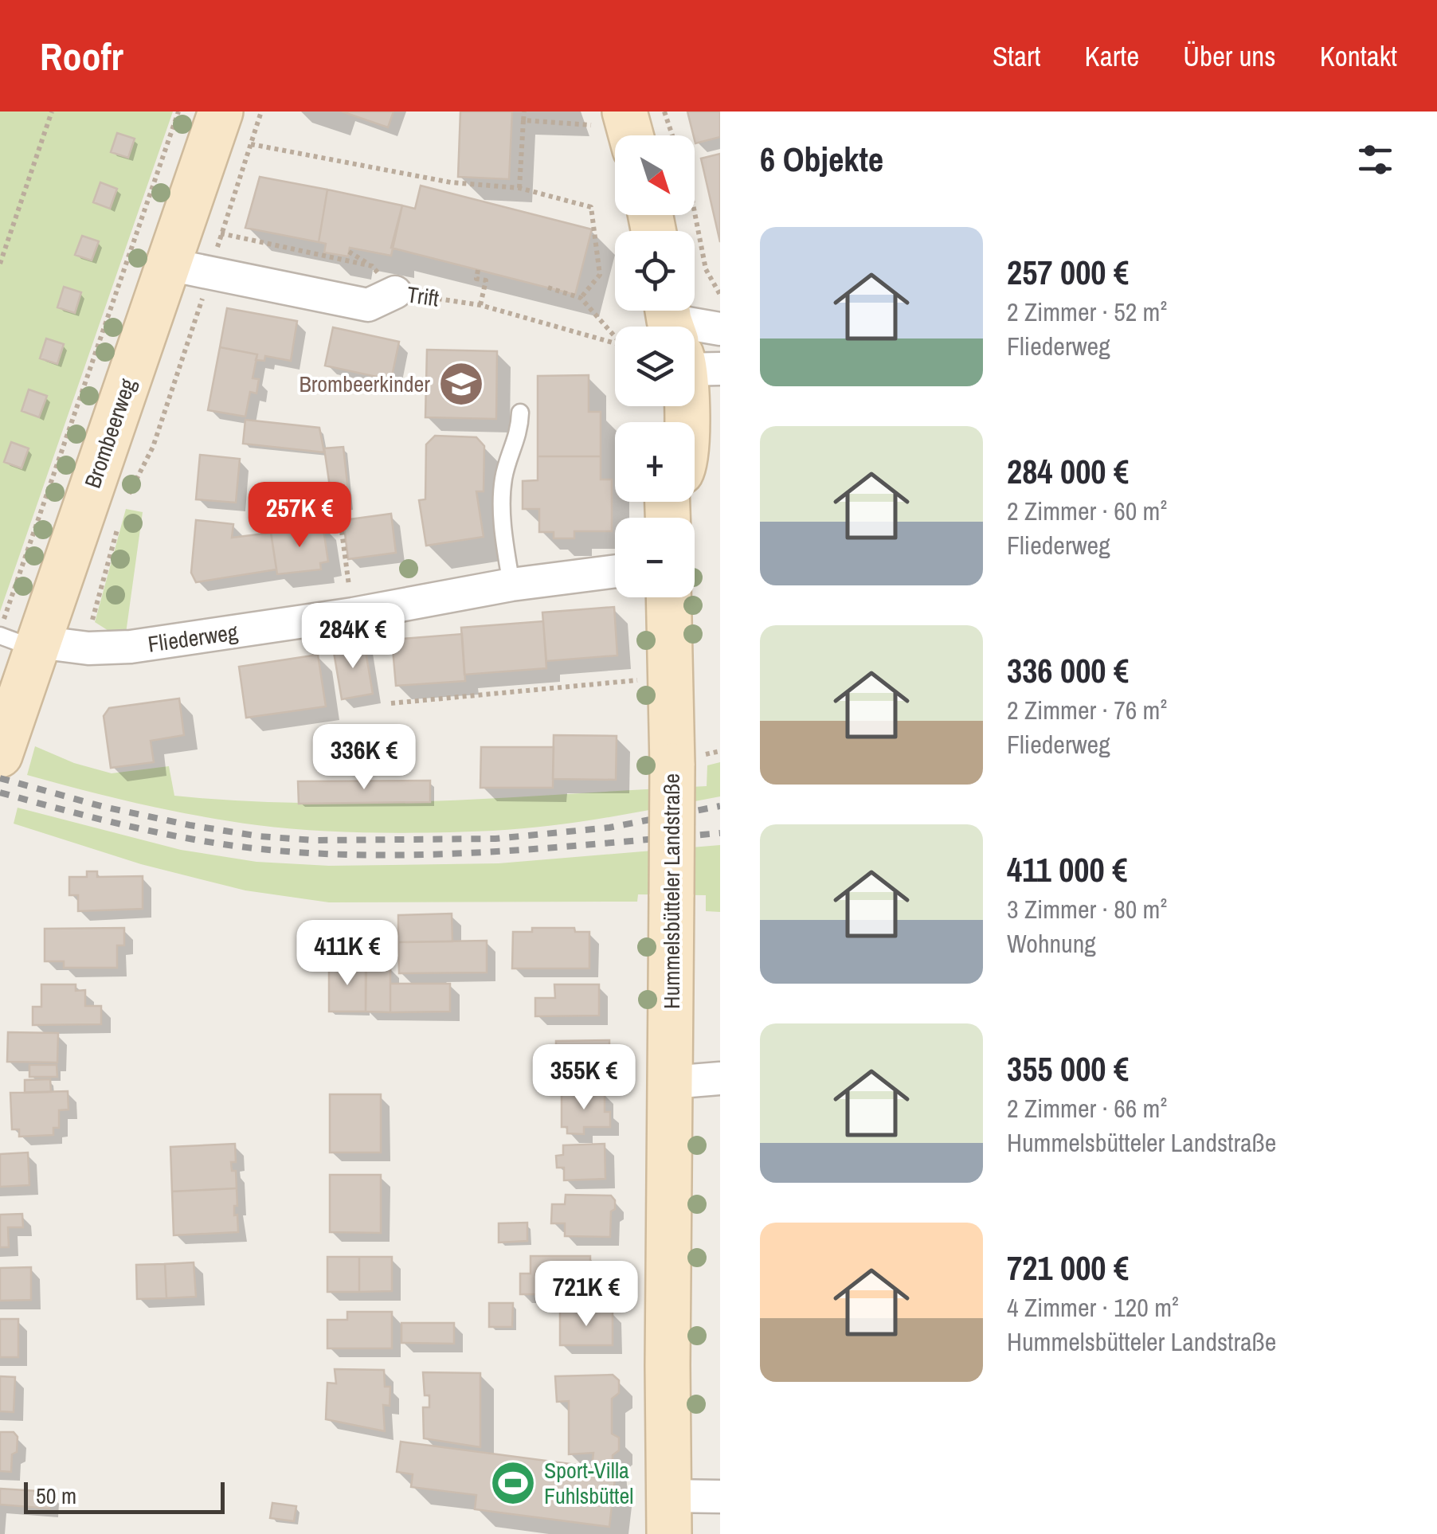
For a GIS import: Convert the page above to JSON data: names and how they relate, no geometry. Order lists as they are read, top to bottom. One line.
{"streets":{"main road":["Brombeerweg","Hummelsbütteler Landstraße"],"street":["Trift","Fliederweg"]},"crossings":[["Trift","Brombeerweg"],["Brombeerweg","Fliederweg"]],"places":{"school or university":["Brombeerkinder"],"sports":["Sport-Villa Fuhlsbüttel"]},"scale_bar":"50 m","north":"bottom right","page":{"header":"Roofr","nav":["Start","Karte","Über uns","Kontakt"],"heading":"6 Objekte","map_buttons":["+","−"],"list":[{"name":"257 000 €","note":"2 Zimmer · 52 m² · Fliederweg"},{"name":"284 000 €","note":"2 Zimmer · 60 m² · Fliederweg"},{"name":"336 000 €","note":"2 Zimmer · 76 m² · Fliederweg"},{"name":"411 000 €","note":"3 Zimmer · 80 m² · Wohnung"},{"name":"355 000 €","note":"2 Zimmer · 66 m² · Hummelsbütteler Landstraße"},{"name":"721 000 €","note":"4 Zimmer · 120 m² · Hummelsbütteler Landstraße"}],"price":["257K €","284K €","336K €","411K €","355K €","721K €"],"scale":"50 m"}}
